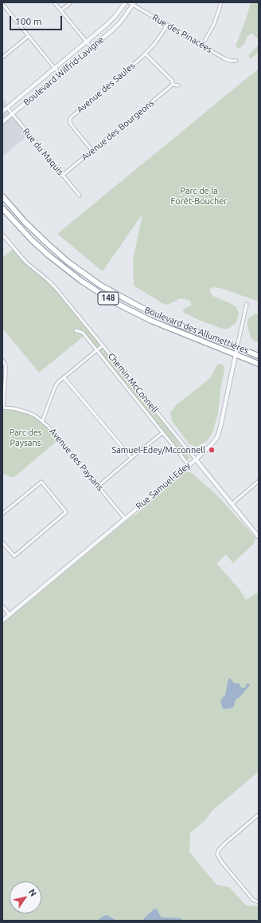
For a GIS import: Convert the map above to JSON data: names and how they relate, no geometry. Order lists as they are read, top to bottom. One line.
{"streets":{"highway":["148","Boulevard des Allumettières"],"street":["Rue des Pinacées","Boulevard Wilfrid-Lavigne","Avenue des Saules","Avenue des Bourgeons","Rue du Maquis","Chemin McConnell","Avenue des Paysans","Rue Samuel-Edey"]},"crossings":[["Rue des Pinacées","Boulevard Wilfrid-Lavigne"],["Rue des Pinacées","Avenue des Saules"],["Boulevard Wilfrid-Lavigne","Rue du Maquis"],["Avenue des Saules","Avenue des Bourgeons"],["Avenue des Bourgeons","Rue du Maquis"],["Boulevard des Allumettières","Rue Samuel-Edey"],["Chemin McConnell","Rue Samuel-Edey"],["Avenue des Paysans","Rue Samuel-Edey"]],"parks":["Parc de la Forêt-Boucher","Parc des Paysans"],"places":["Samuel-Edey/Mcconnell"],"scale_bar":"100 m","north":"top right"}
